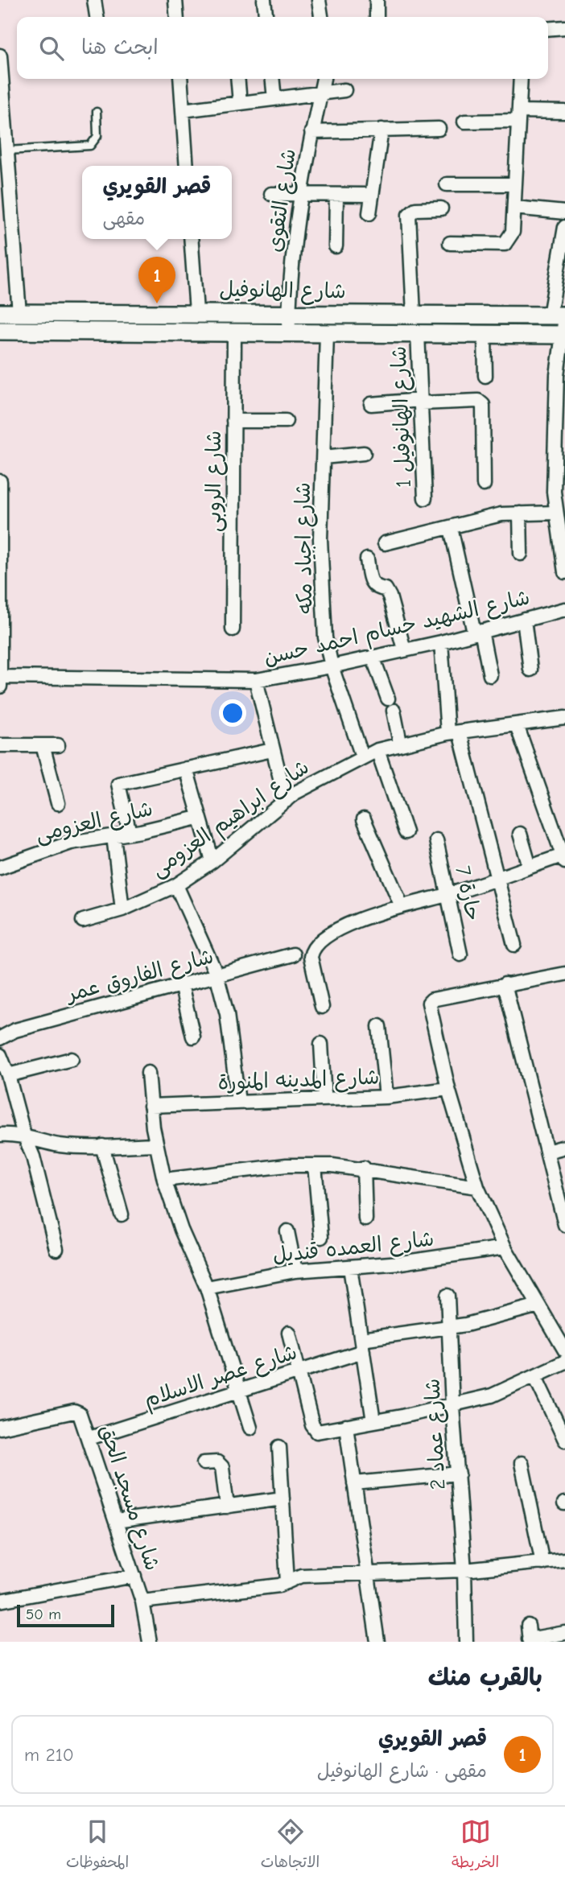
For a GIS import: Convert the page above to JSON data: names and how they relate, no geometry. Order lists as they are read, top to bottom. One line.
{"streets":{"street":["شارع التقوى","شارع الهانوفيل","شارع الهانوفيل 1","شارع الروبى","شارع اجياد مكه","شارع الشهيد حسام احمد حسن","شارع ابراهيم العزومى","شارع العزومى","حارة 7","شارع الفاروق عمر","شارع المدينه المنورة","شارع العمده قنديل","شارع عصر الاسلام","شارع عماد 2","شارع مسجد الحق"]},"crossings":[["شارع التقوى","شارع الهانوفيل"],["شارع الهانوفيل","شارع الهانوفيل 1"],["شارع الهانوفيل","شارع الروبى"],["شارع الهانوفيل","شارع اجياد مكه"],["شارع اجياد مكه","شارع الشهيد حسام احمد حسن"],["شارع اجياد مكه","شارع ابراهيم العزومى"],["شارع عصر الاسلام","شارع عماد 2"],["شارع عصر الاسلام","شارع مسجد الحق"]],"scale_bar":"50 m","page":{"search":"ابحث هنا","popup":["قصر القويري","مقهى"],"pins":"1","scale":"50 m","heading":"بالقرب منك","list":[{"mark":"1","name":"قصر القويري","note":"مقهى · شارع الهانوفيل","value":"210 m"}],"nav":["الخريطة","الاتجاهات","المحفوظات"]}}
